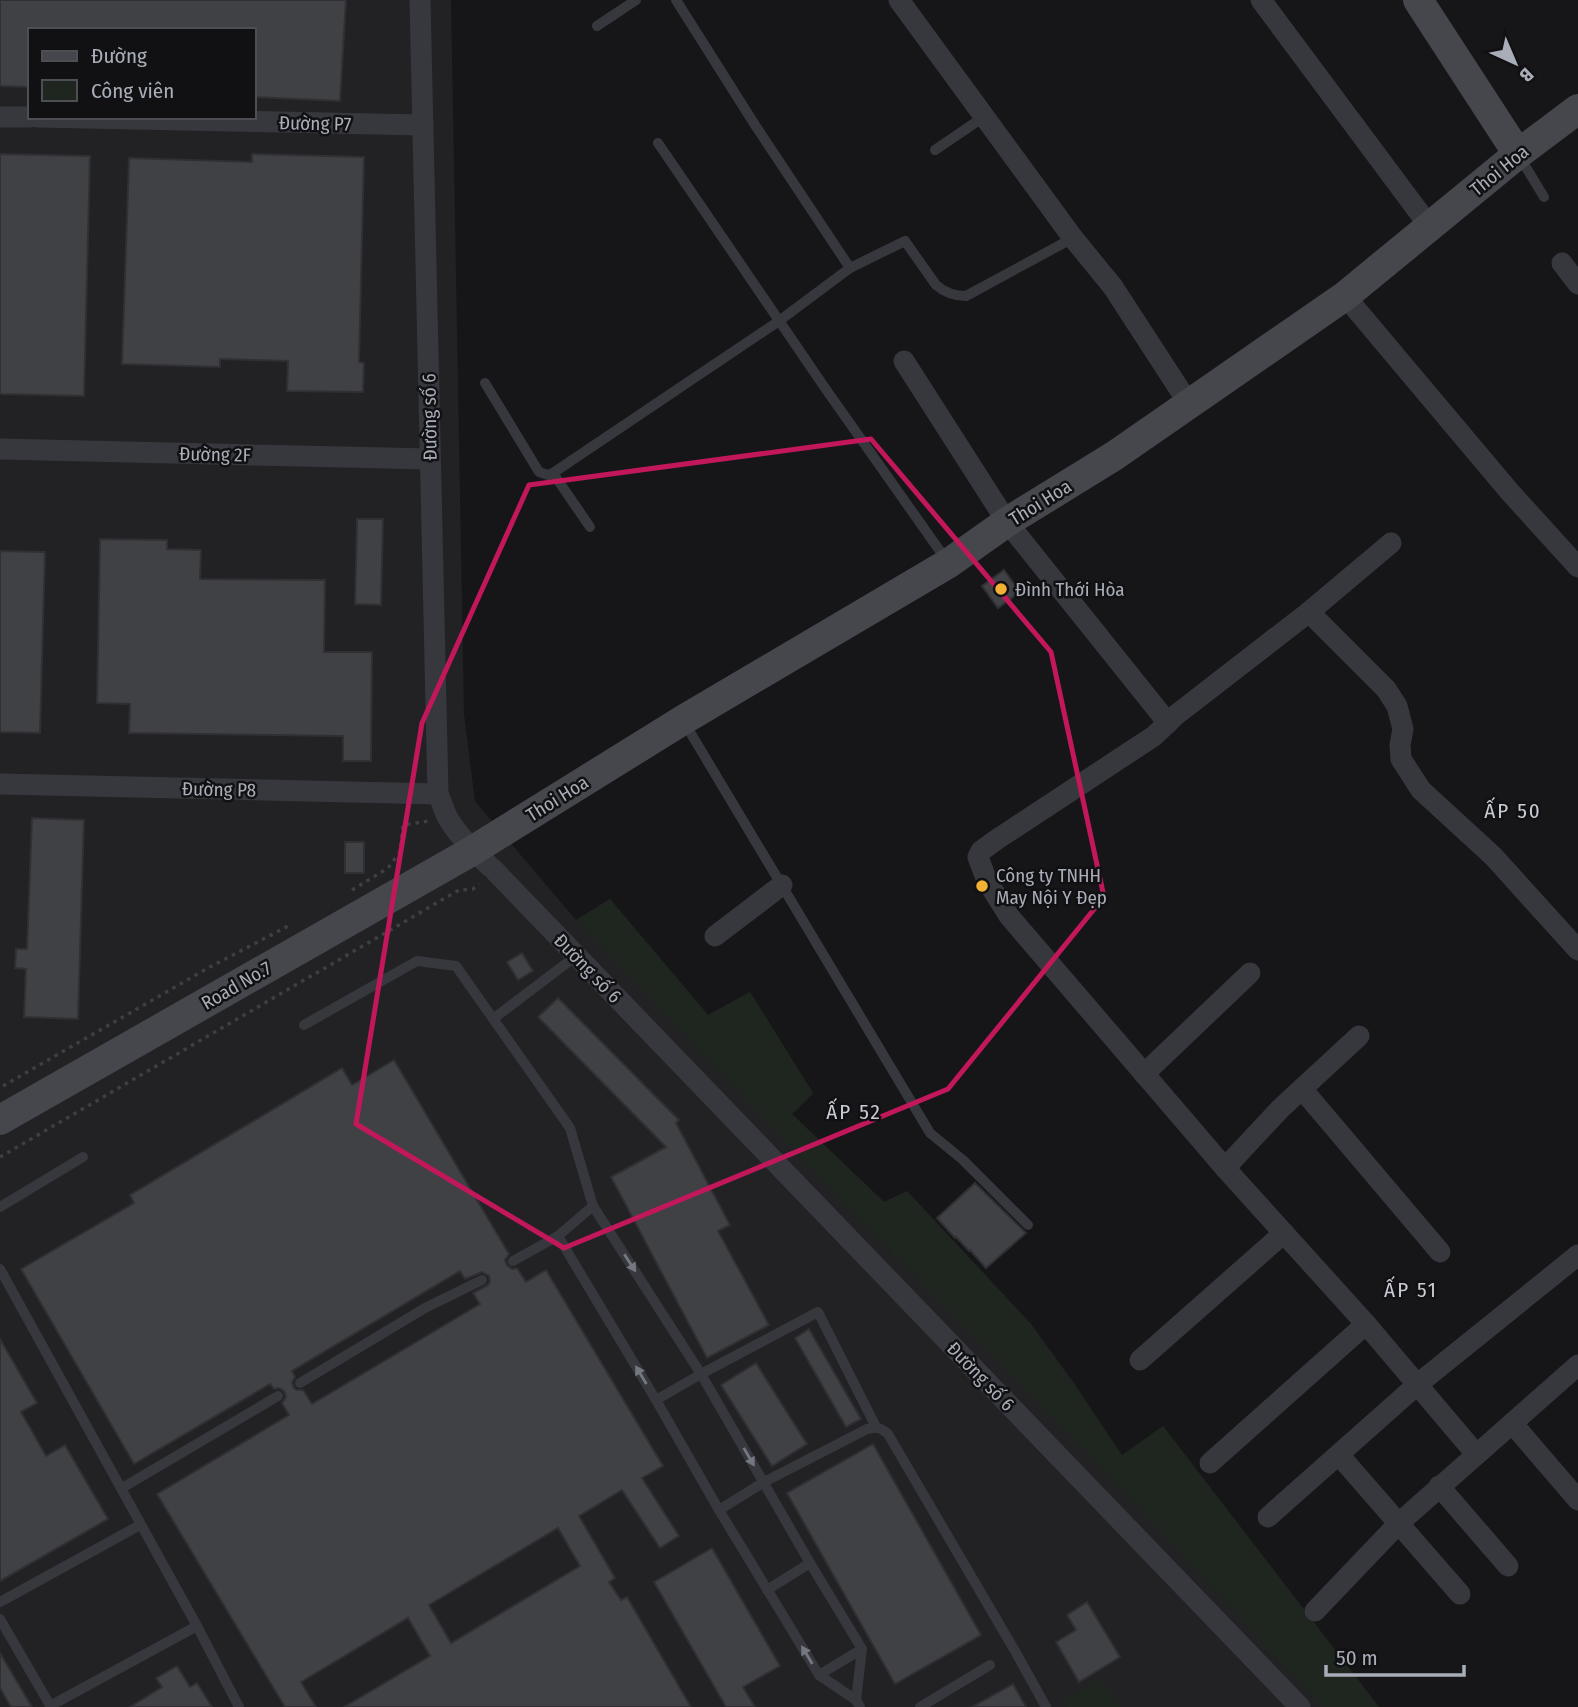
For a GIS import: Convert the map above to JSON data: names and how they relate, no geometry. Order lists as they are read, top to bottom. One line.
{"streets":{"street":["Đường P7","Thoi Hoa","Đường số 6","Đường 2F","Đường P8","Road No.7"]},"crossings":[["Đường P7","Đường số 6"],["Thoi Hoa","Đường số 6"],["Thoi Hoa","Road No.7"],["Đường số 6","Đường 2F"],["Đường số 6","Đường P8"],["Đường số 6","Road No.7"]],"districts":["ẤP 50","ẤP 52","ẤP 51"],"places":["Đình Thới Hòa","Công ty TNHH May Nội Y Đẹp"],"legend":["Đường","Công viên"],"scale_bar":"50 m","north":"bottom right"}
